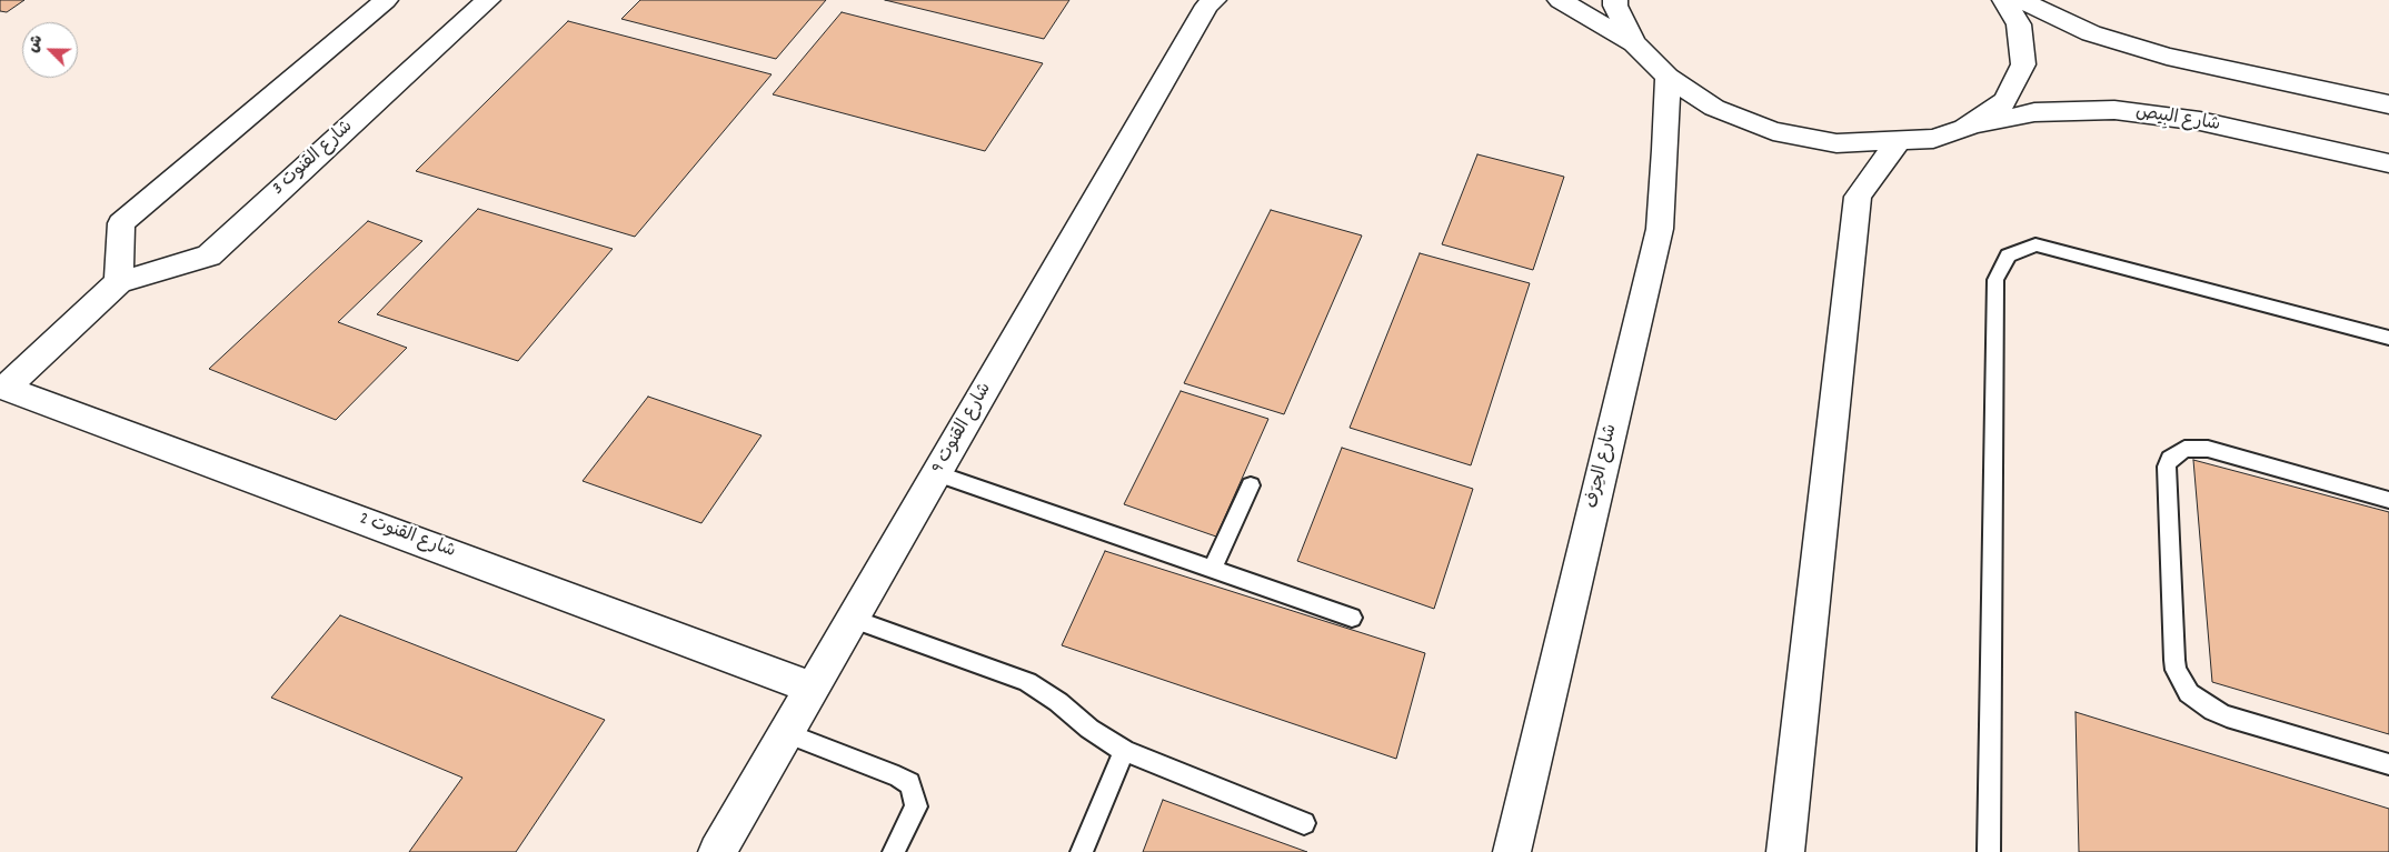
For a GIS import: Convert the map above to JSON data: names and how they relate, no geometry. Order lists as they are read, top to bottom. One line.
{"streets":{"street":["شارع البِيص","شارع القنوت 3","شارع القنوت 9","شارع الحِرَف","شارع القنوت 2"]},"crossings":[["شارع البِيص","شارع الحِرَف"],["شارع القنوت 3","شارع القنوت 2"],["شارع القنوت 9","شارع القنوت 2"]],"north":"top left"}
